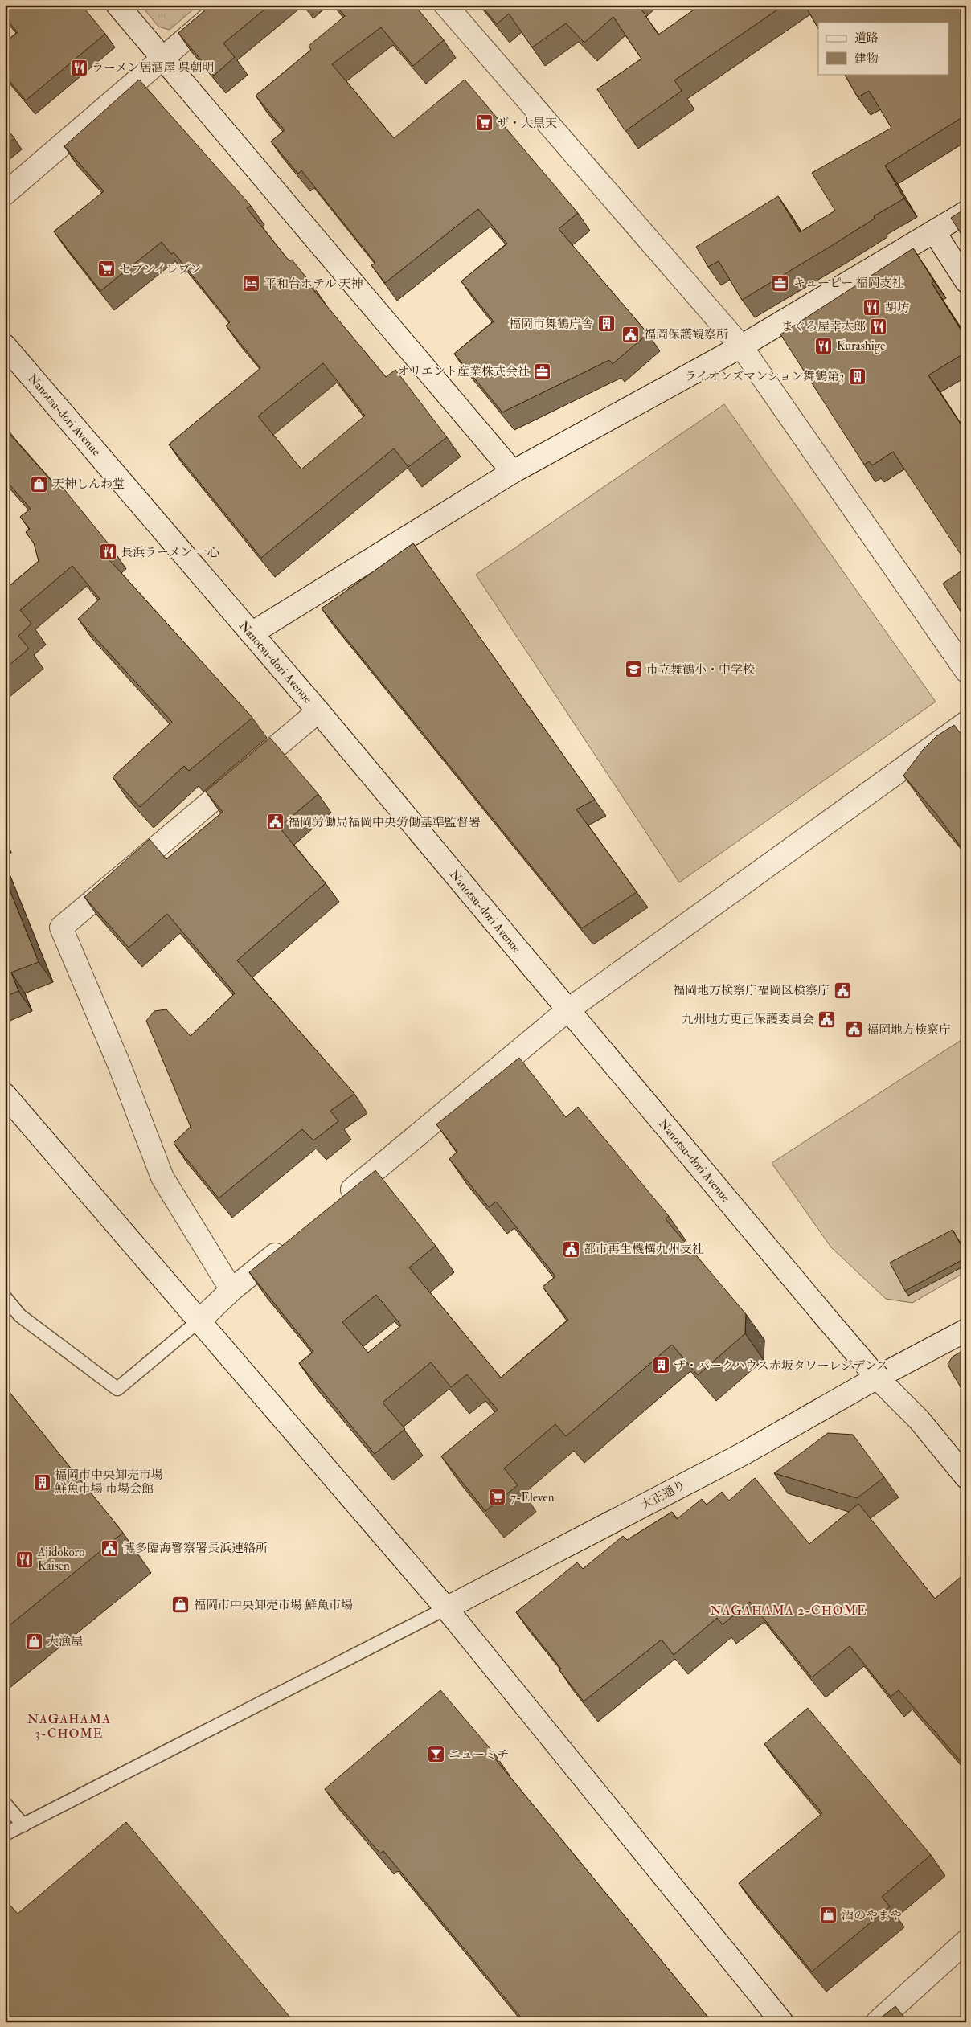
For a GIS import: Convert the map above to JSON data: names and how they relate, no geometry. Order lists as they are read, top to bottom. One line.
{"streets":{"street":["Nanotsu-dori Avenue","大正通り"]},"crossings":[["Nanotsu-dori Avenue","大正通り"]],"districts":["NAGAHAMA 2-CHOME","NAGAHAMA 3-CHOME"],"places":{"restaurant":["ラーメン居酒屋 呉朝明","胡坊","まぐろ屋幸太郎","Kurashige","長浜ラーメン 一心","Ajidokoro Kaisen"],"supermarket":["ザ・大黒天","セブンイレブン","7-Eleven"],"office":["キューピー 福岡支社","オリエント産業株式会社"],"hotel":["平和台ホテル 天神"],"building":["福岡市舞鶴庁舎","ライオンズマンション舞鶴第3","ザ・パークハウス赤坂タワーレジデンス","福岡市中央卸売市場 鮮魚市場 市場会館"],"public building":["福岡保護観察所","福岡労働局福岡中央労働基準監督署","福岡地方検察庁福岡区検察庁","九州地方更正保護委員会","福岡地方検察庁","都市再生機構九州支社","博多臨海警察署長浜連絡所"],"shop":["天神しんわ堂","福岡市中央卸売市場 鮮魚市場","大漁屋","酒のやまや"],"school or university":["市立舞鶴小・中学校"],"bar":["ニューミチ"]},"legend":["道路","建物"]}
